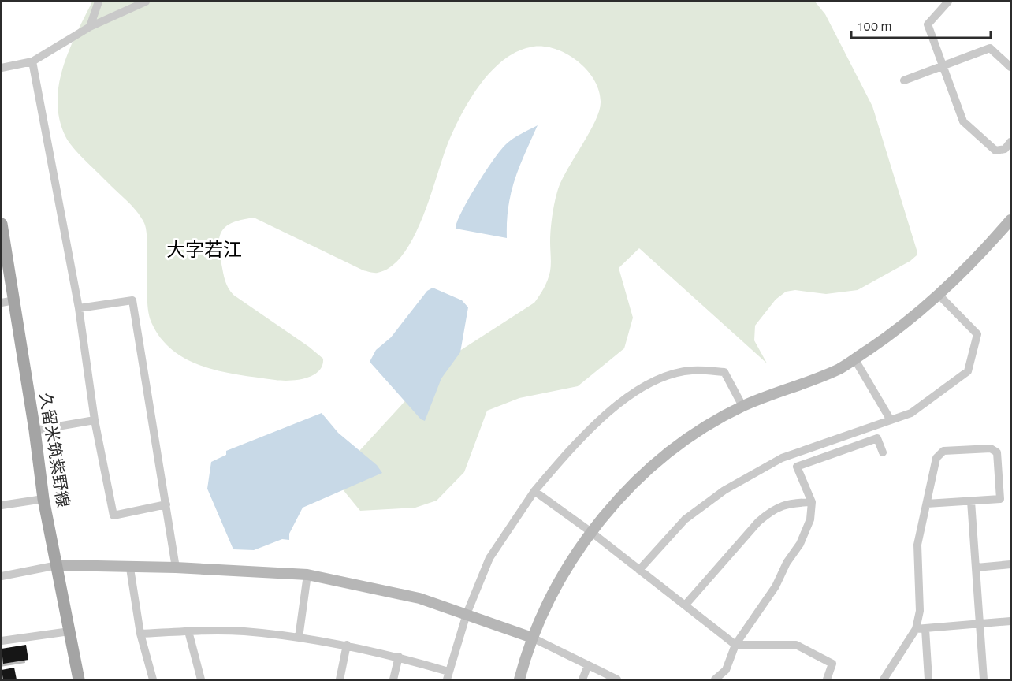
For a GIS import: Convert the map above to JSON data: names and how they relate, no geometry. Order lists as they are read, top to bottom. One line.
{"streets":{"main road":["久留米筑紫野線"]},"districts":["大字若江"],"scale_bar":"100 m"}
